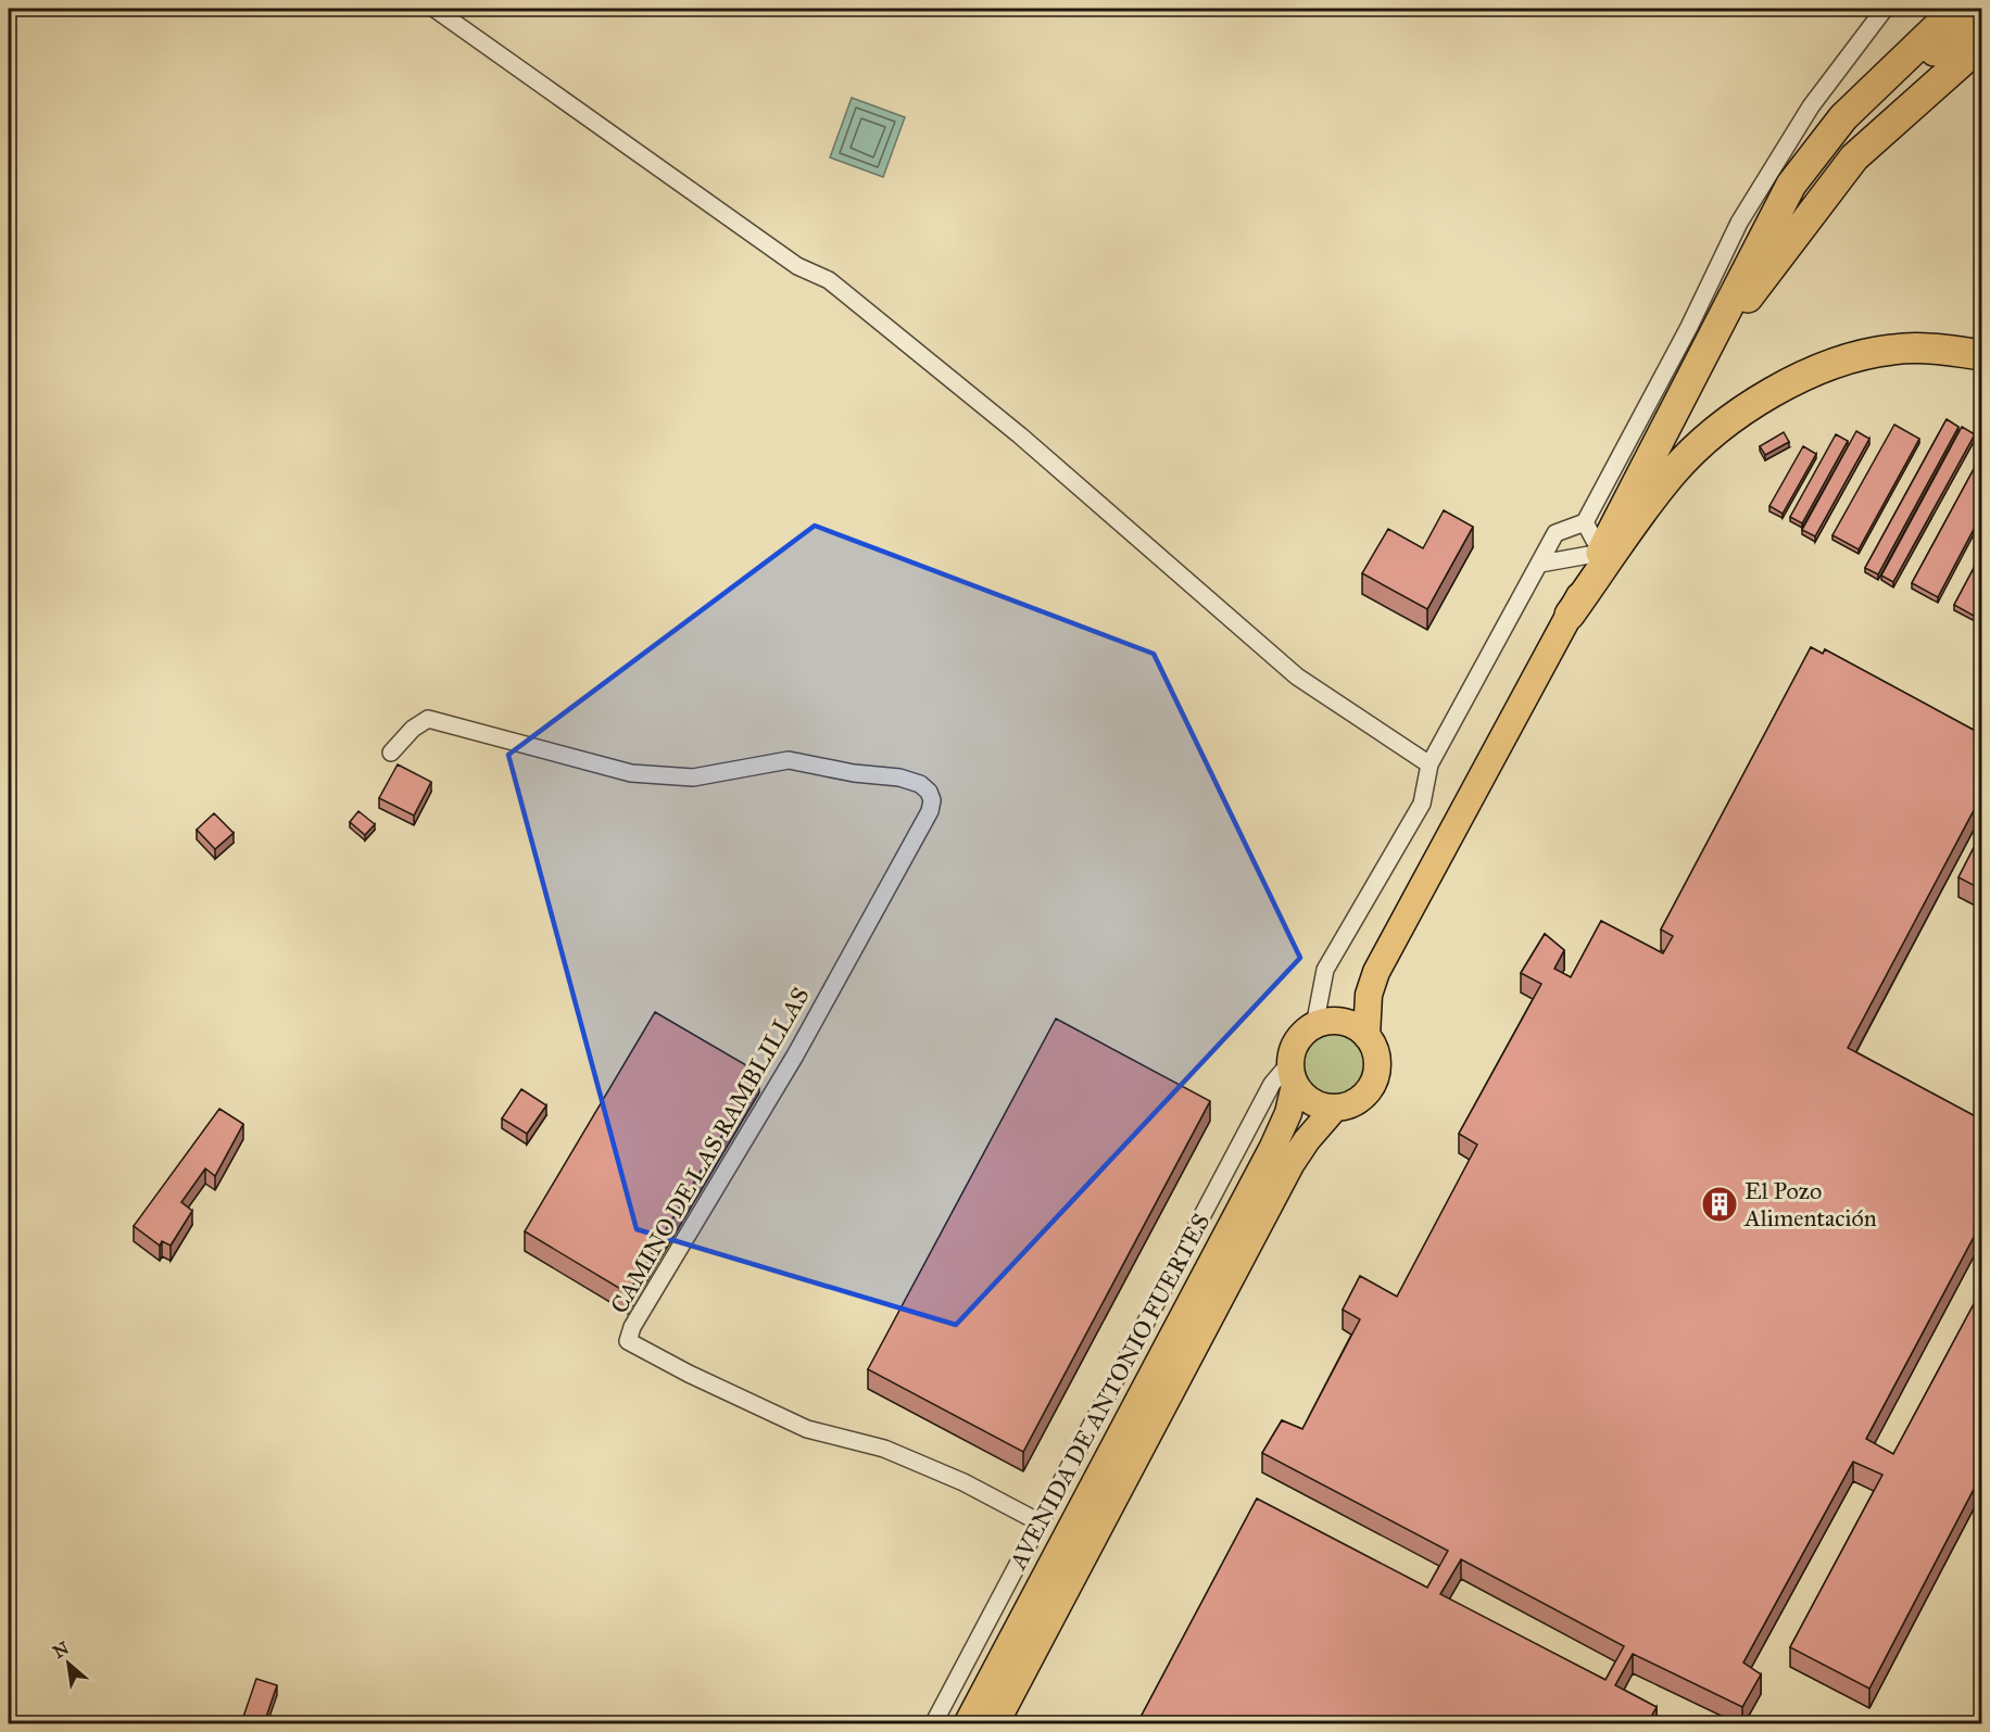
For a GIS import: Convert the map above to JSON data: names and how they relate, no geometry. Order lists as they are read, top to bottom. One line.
{"streets":{"main road":["AVENIDA DE ANTONIO FUERTES"],"street":["CAMINO DE LAS RAMBLILLAS"]},"crossings":[["CAMINO DE LAS RAMBLILLAS","AVENIDA DE ANTONIO FUERTES"]],"places":{"building":["El Pozo Alimentación"]},"north":"top left"}
